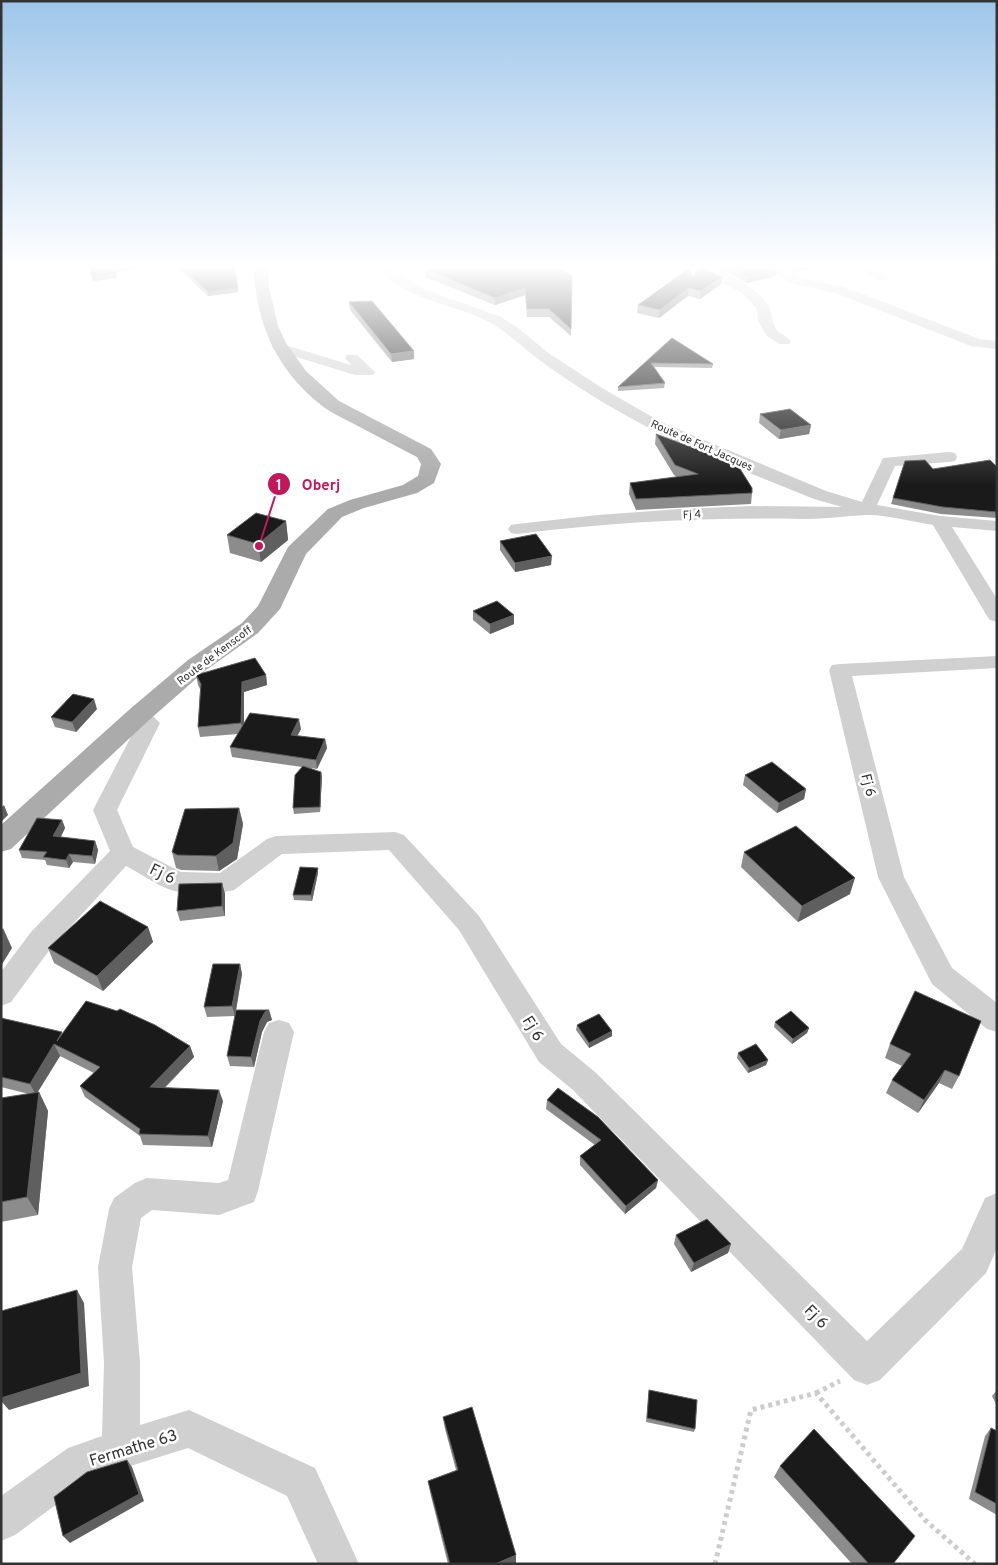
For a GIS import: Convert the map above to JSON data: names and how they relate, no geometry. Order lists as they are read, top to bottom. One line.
{"streets":{"main road":["Route de Kenscoff"],"street":["Route de Fort Jacques","Fj 4","Fj 6","Fermathe 63"]},"crossings":[["Route de Fort Jacques","Fj 4"]],"places":["Oberj"]}
